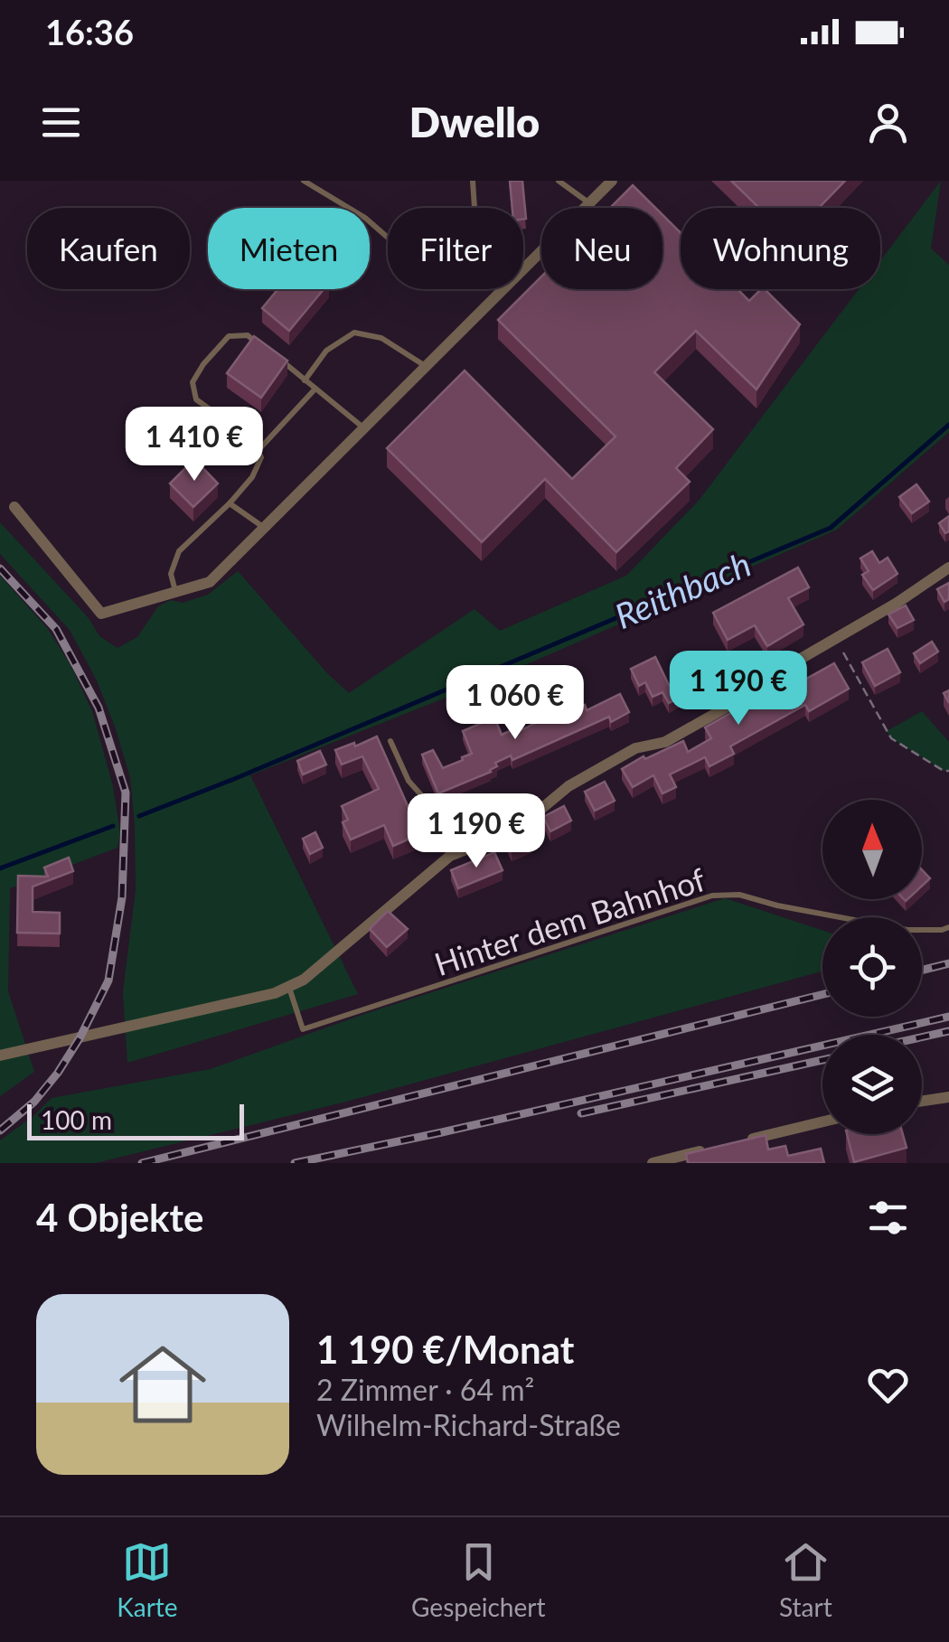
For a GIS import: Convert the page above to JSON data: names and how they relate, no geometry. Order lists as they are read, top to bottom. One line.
{"streets":{"lane":["Hinter dem Bahnhof"]},"water":["Reithbach"],"scale_bar":"100 m","north":"top","page":{"status":"16:36","header":"Dwello","chip":["Kaufen","Mieten","Filter","Neu","Wohnung"],"price":["1 410 €","1 190 €","1 060 €","1 190 €"],"scale":"100 m","heading":"4 Objekte","list":[{"name":"1 190 €/Monat","note":"2 Zimmer · 64 m² · Wilhelm-Richard-Straße"}],"tabs":["Karte","Gespeichert","Start"]}}
